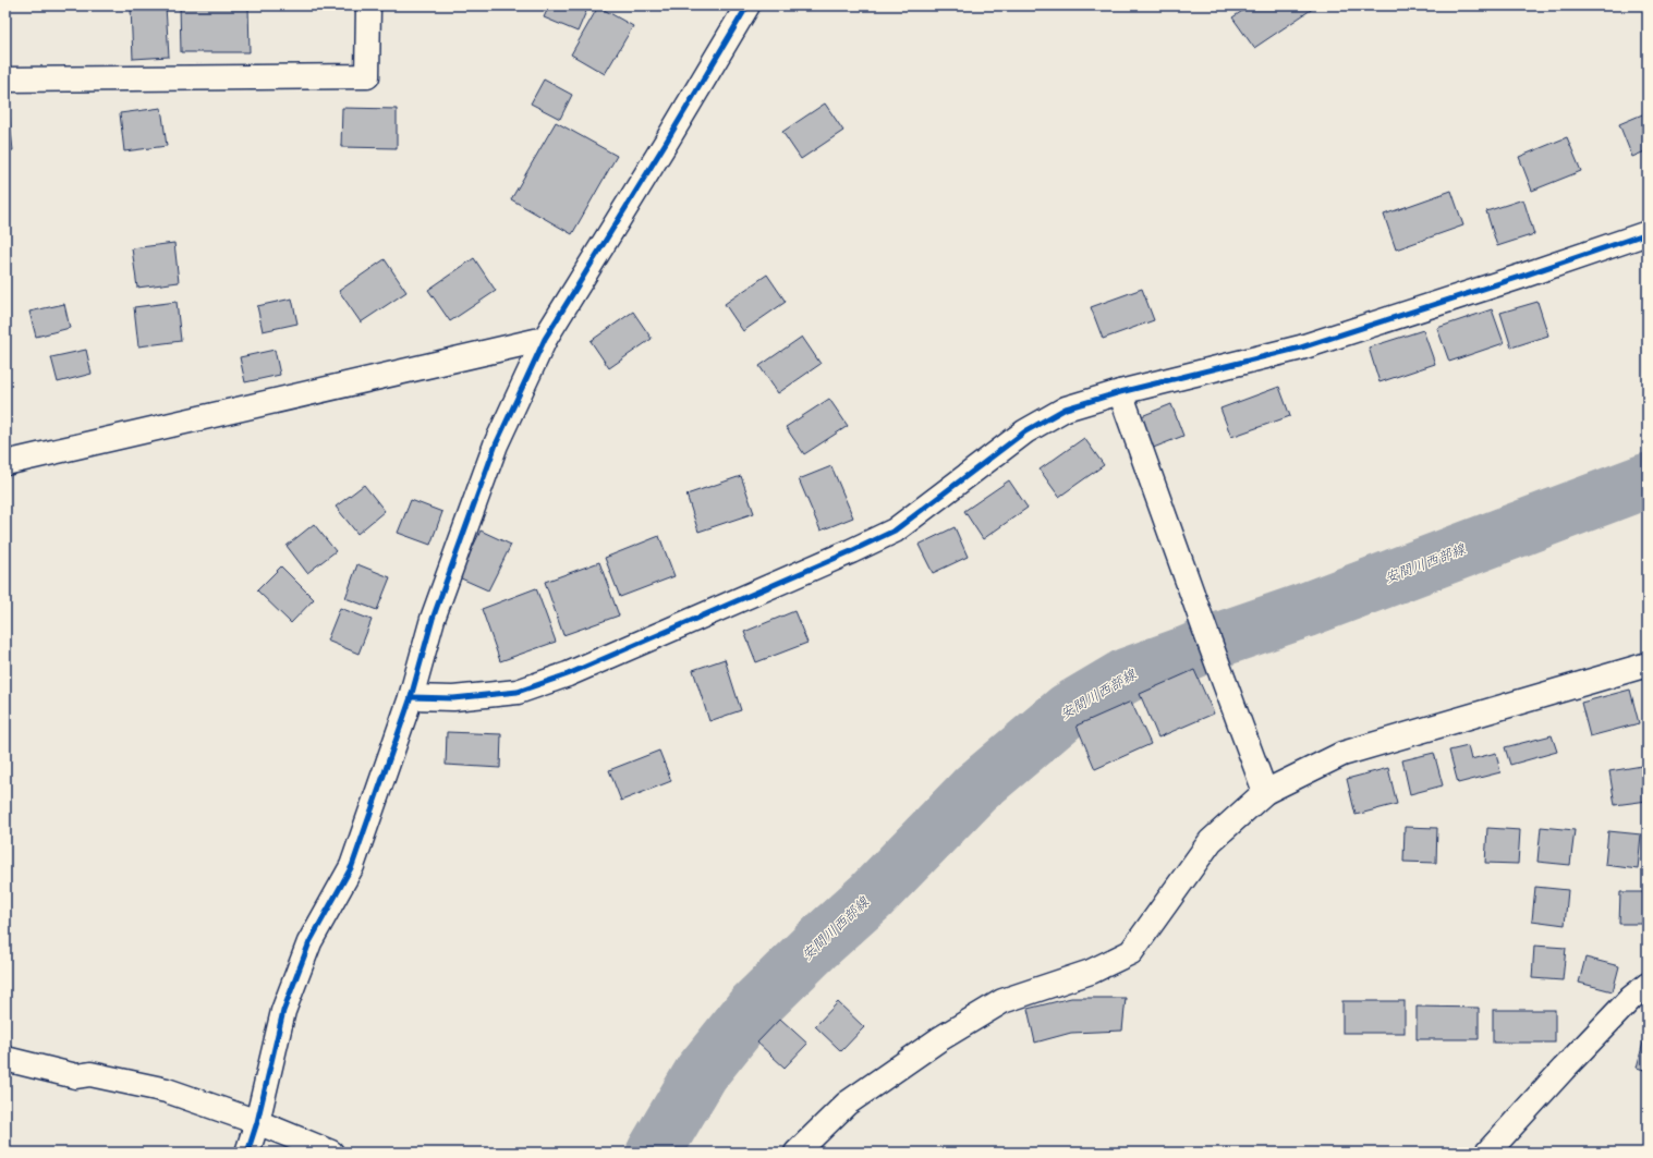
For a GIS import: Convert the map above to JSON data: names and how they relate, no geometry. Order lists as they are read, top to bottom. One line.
{"water":["安間川西部線"]}
